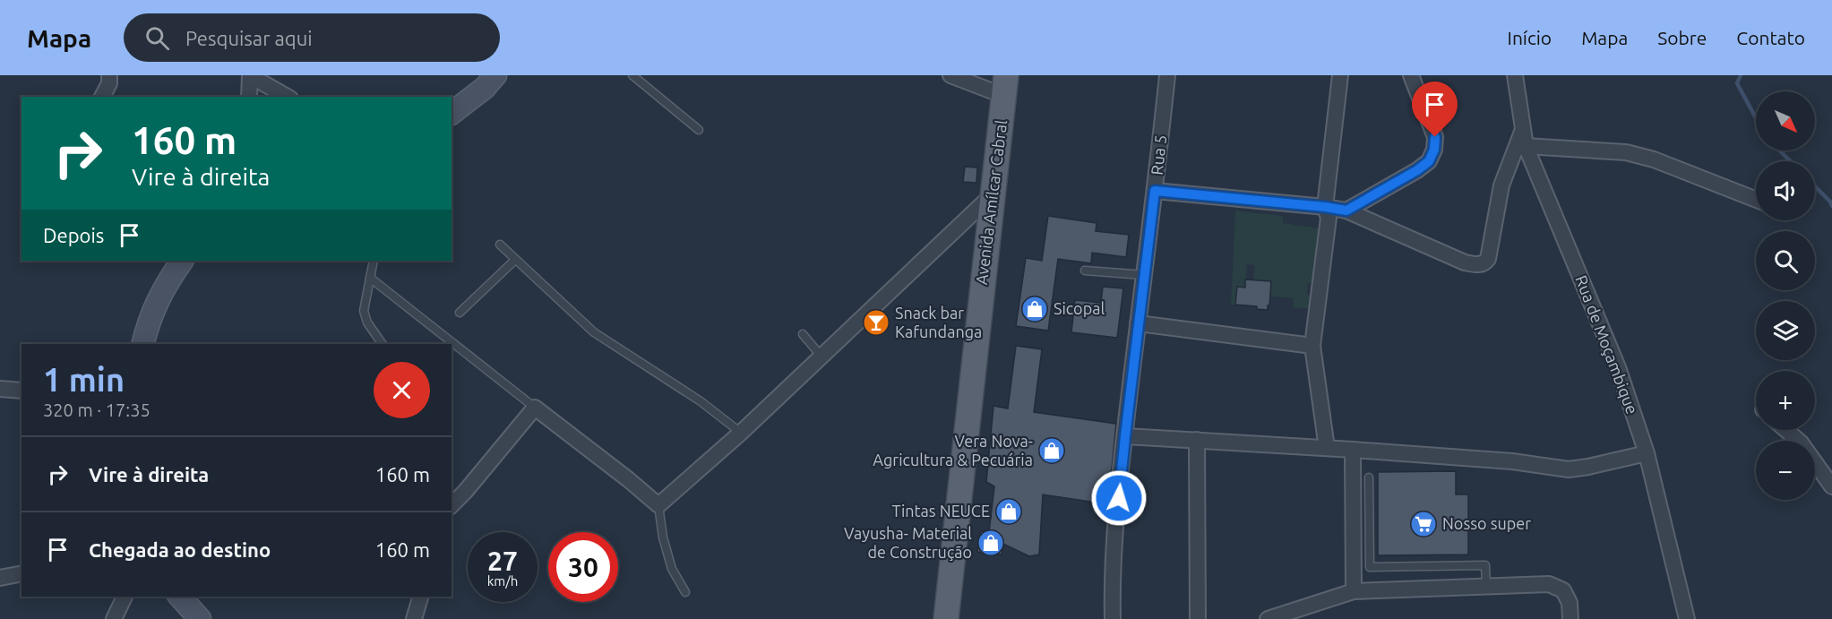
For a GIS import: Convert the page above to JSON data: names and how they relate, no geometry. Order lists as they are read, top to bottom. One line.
{"streets":{"main road":["Avenida Amílcar Cabral"],"street":["Rua 5","Rua de Moçambique"]},"places":{"shop":["Sicopal","Vera Nova- Agricultura & Pecuária","Tintas NEUCE","Vayusha- Material de Construção"],"bar":["Snack bar Kafundanga"],"supermarket":["Nosso super"]},"north":"bottom right","page":{"header":"Mapa","search":"Pesquisar aqui","nav":["Início","Mapa","Sobre","Contato"],"map_buttons":["+","−"],"turn":["160 m","Vire à direita"],"then":"Depois","heading":["1 min","320 m · 17:35"],"list":[{"name":"Vire à direita","value":"160 m"},{"name":"Chegada ao destino","value":"160 m"}],"speed":"27 km/h","limit":"30"}}
